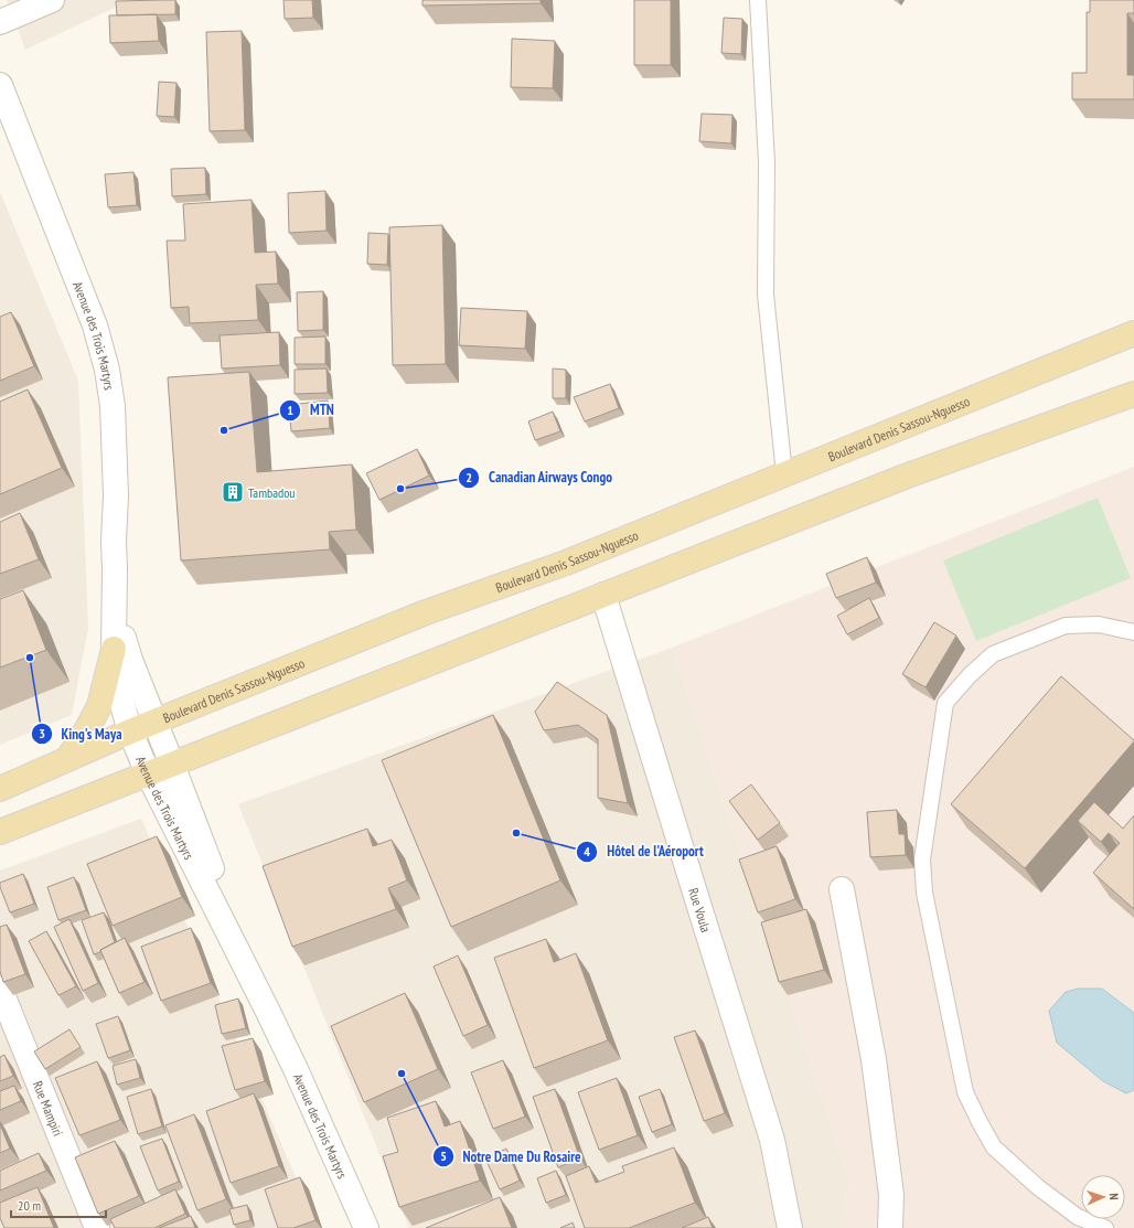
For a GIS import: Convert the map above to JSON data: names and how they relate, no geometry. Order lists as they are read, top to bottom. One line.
{"streets":{"main road":["Avenue des Trois Martyrs","Boulevard Denis Sassou-Nguesso","Rue Voula","Rue Mampiri"]},"crossings":[["Avenue des Trois Martyrs","Boulevard Denis Sassou-Nguesso"]],"places":{"other":["MTN","Canadian Airways Congo","King's Maya","Hôtel de l'Aéroport","Notre Dame Du Rosaire"],"building":["Tambadou"]},"scale_bar":"20 m","north":"right"}
